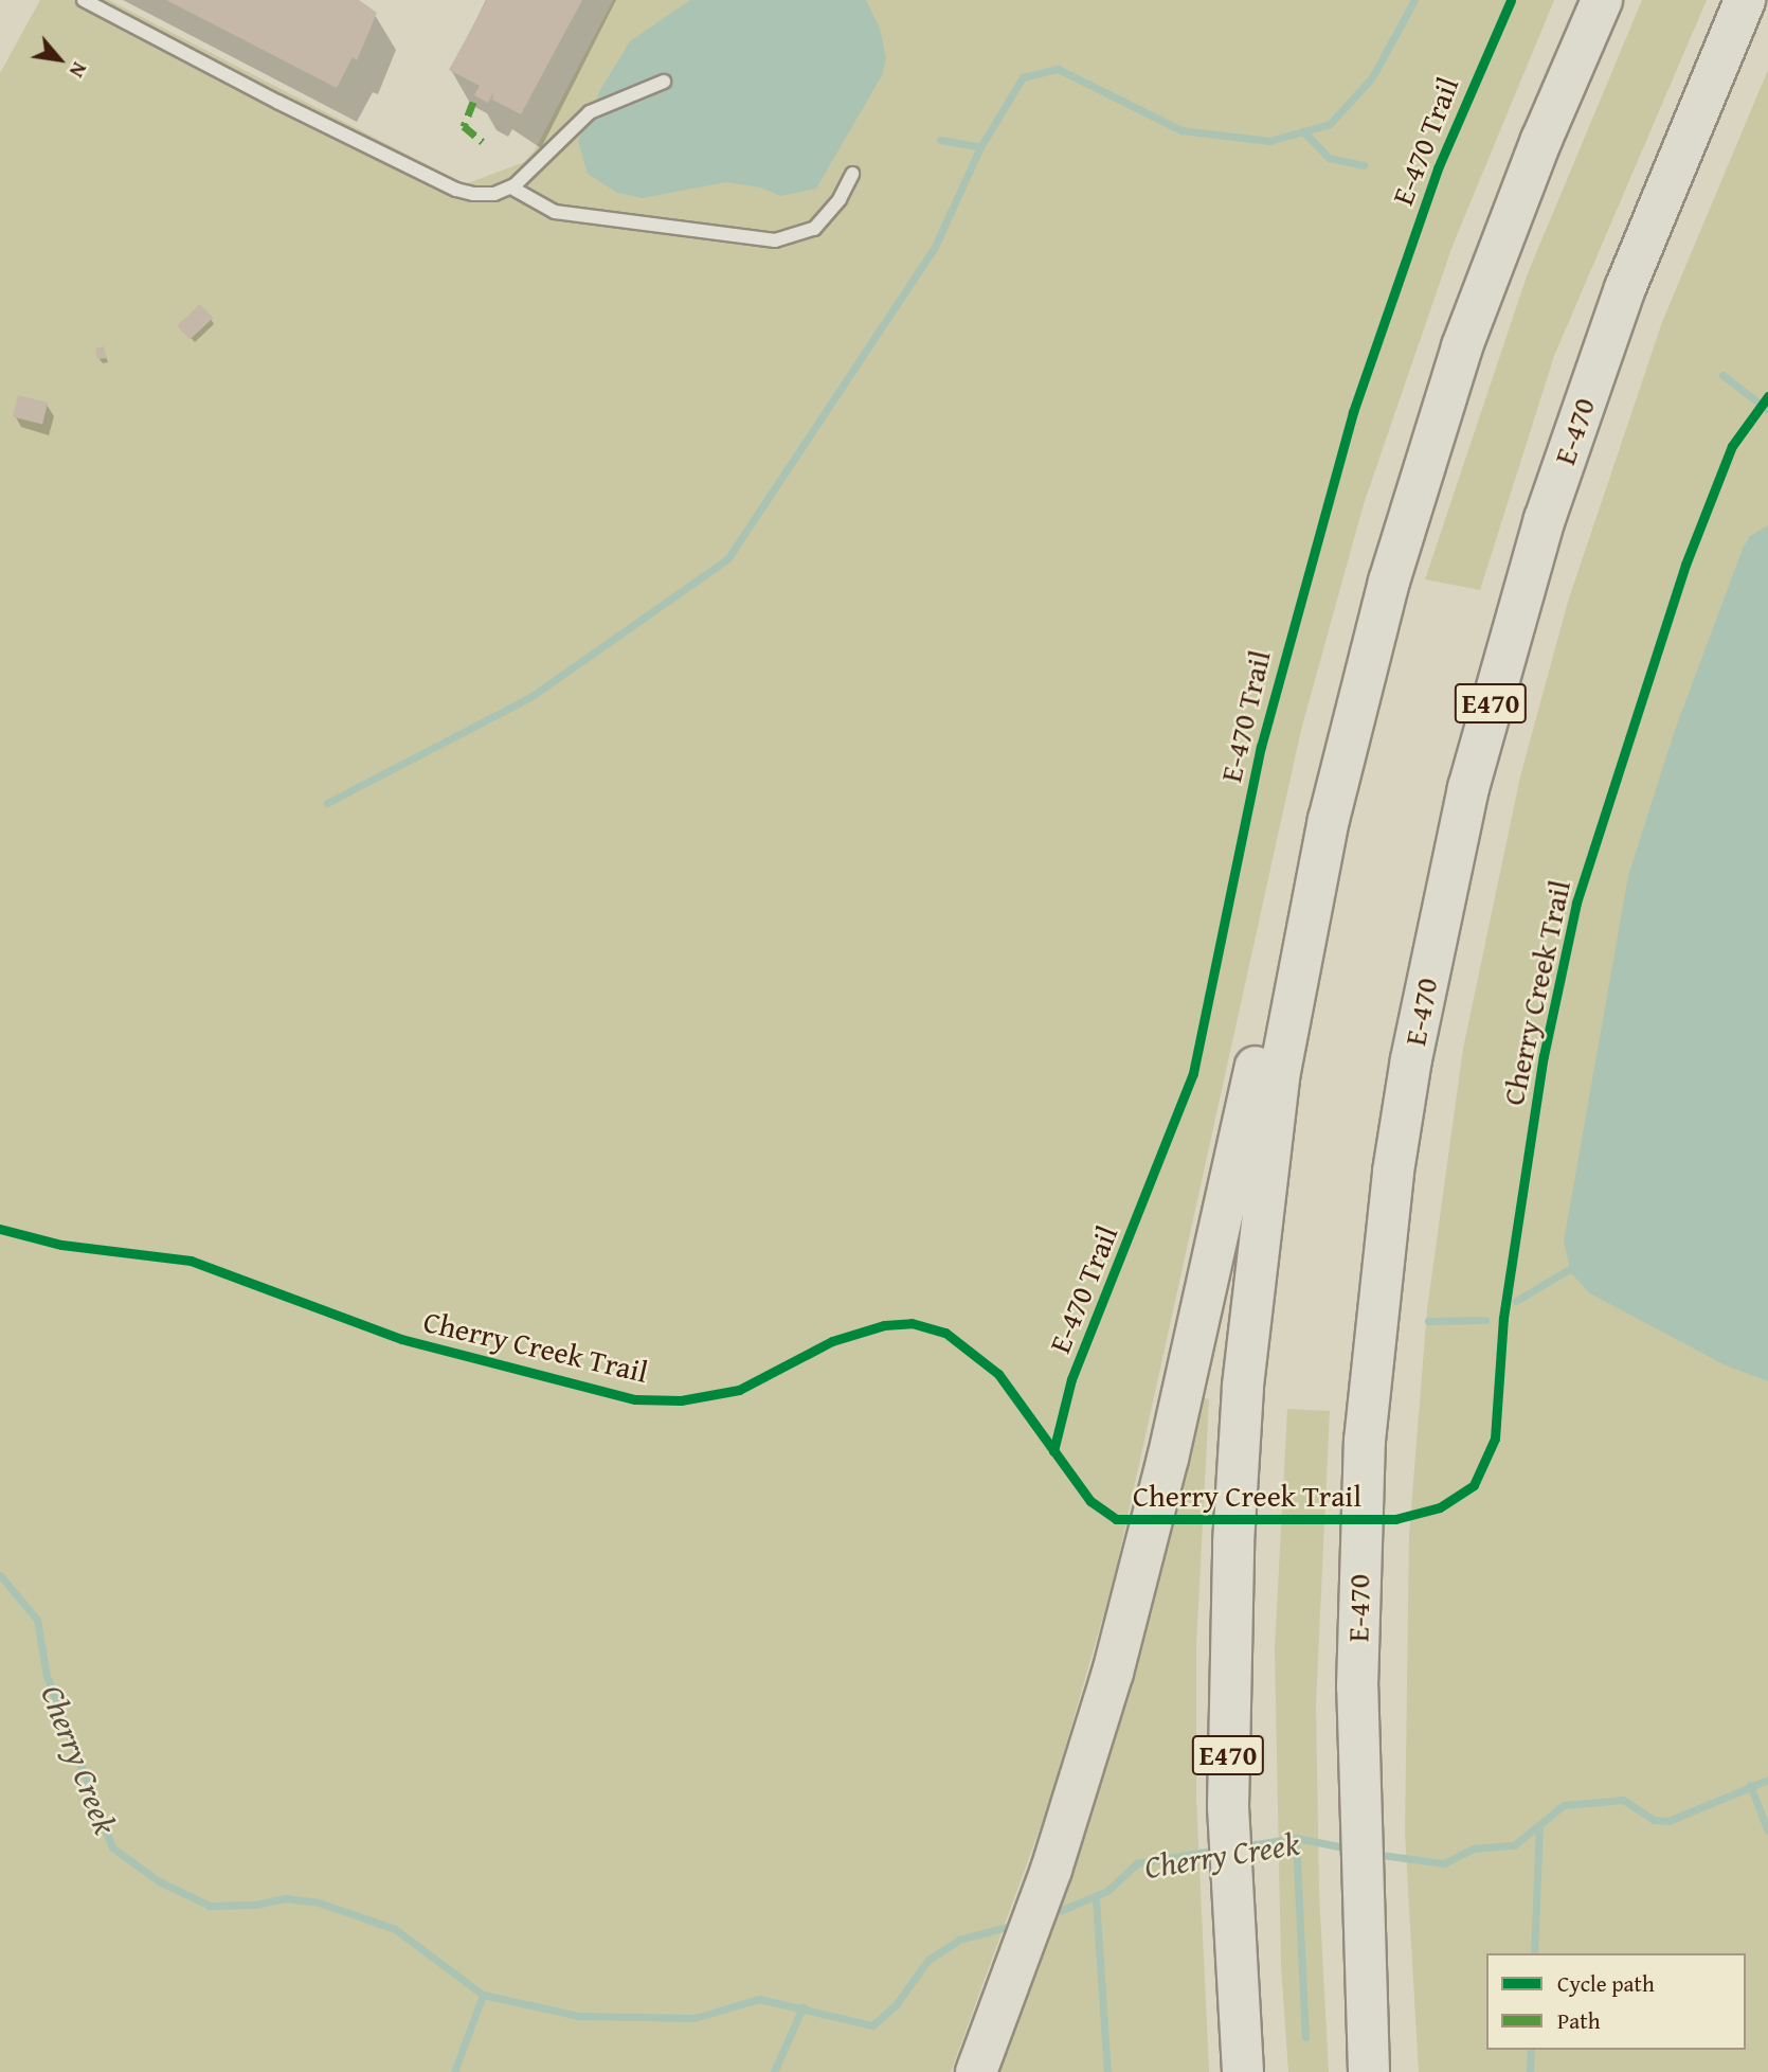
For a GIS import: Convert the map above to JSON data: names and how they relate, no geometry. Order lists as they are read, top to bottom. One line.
{"streets":{"highway":["E-470","E470"],"cycle path":["E-470 Trail","Cherry Creek Trail"]},"water":["Cherry Creek"],"legend":["Cycle path","Path"],"north":"bottom right"}
